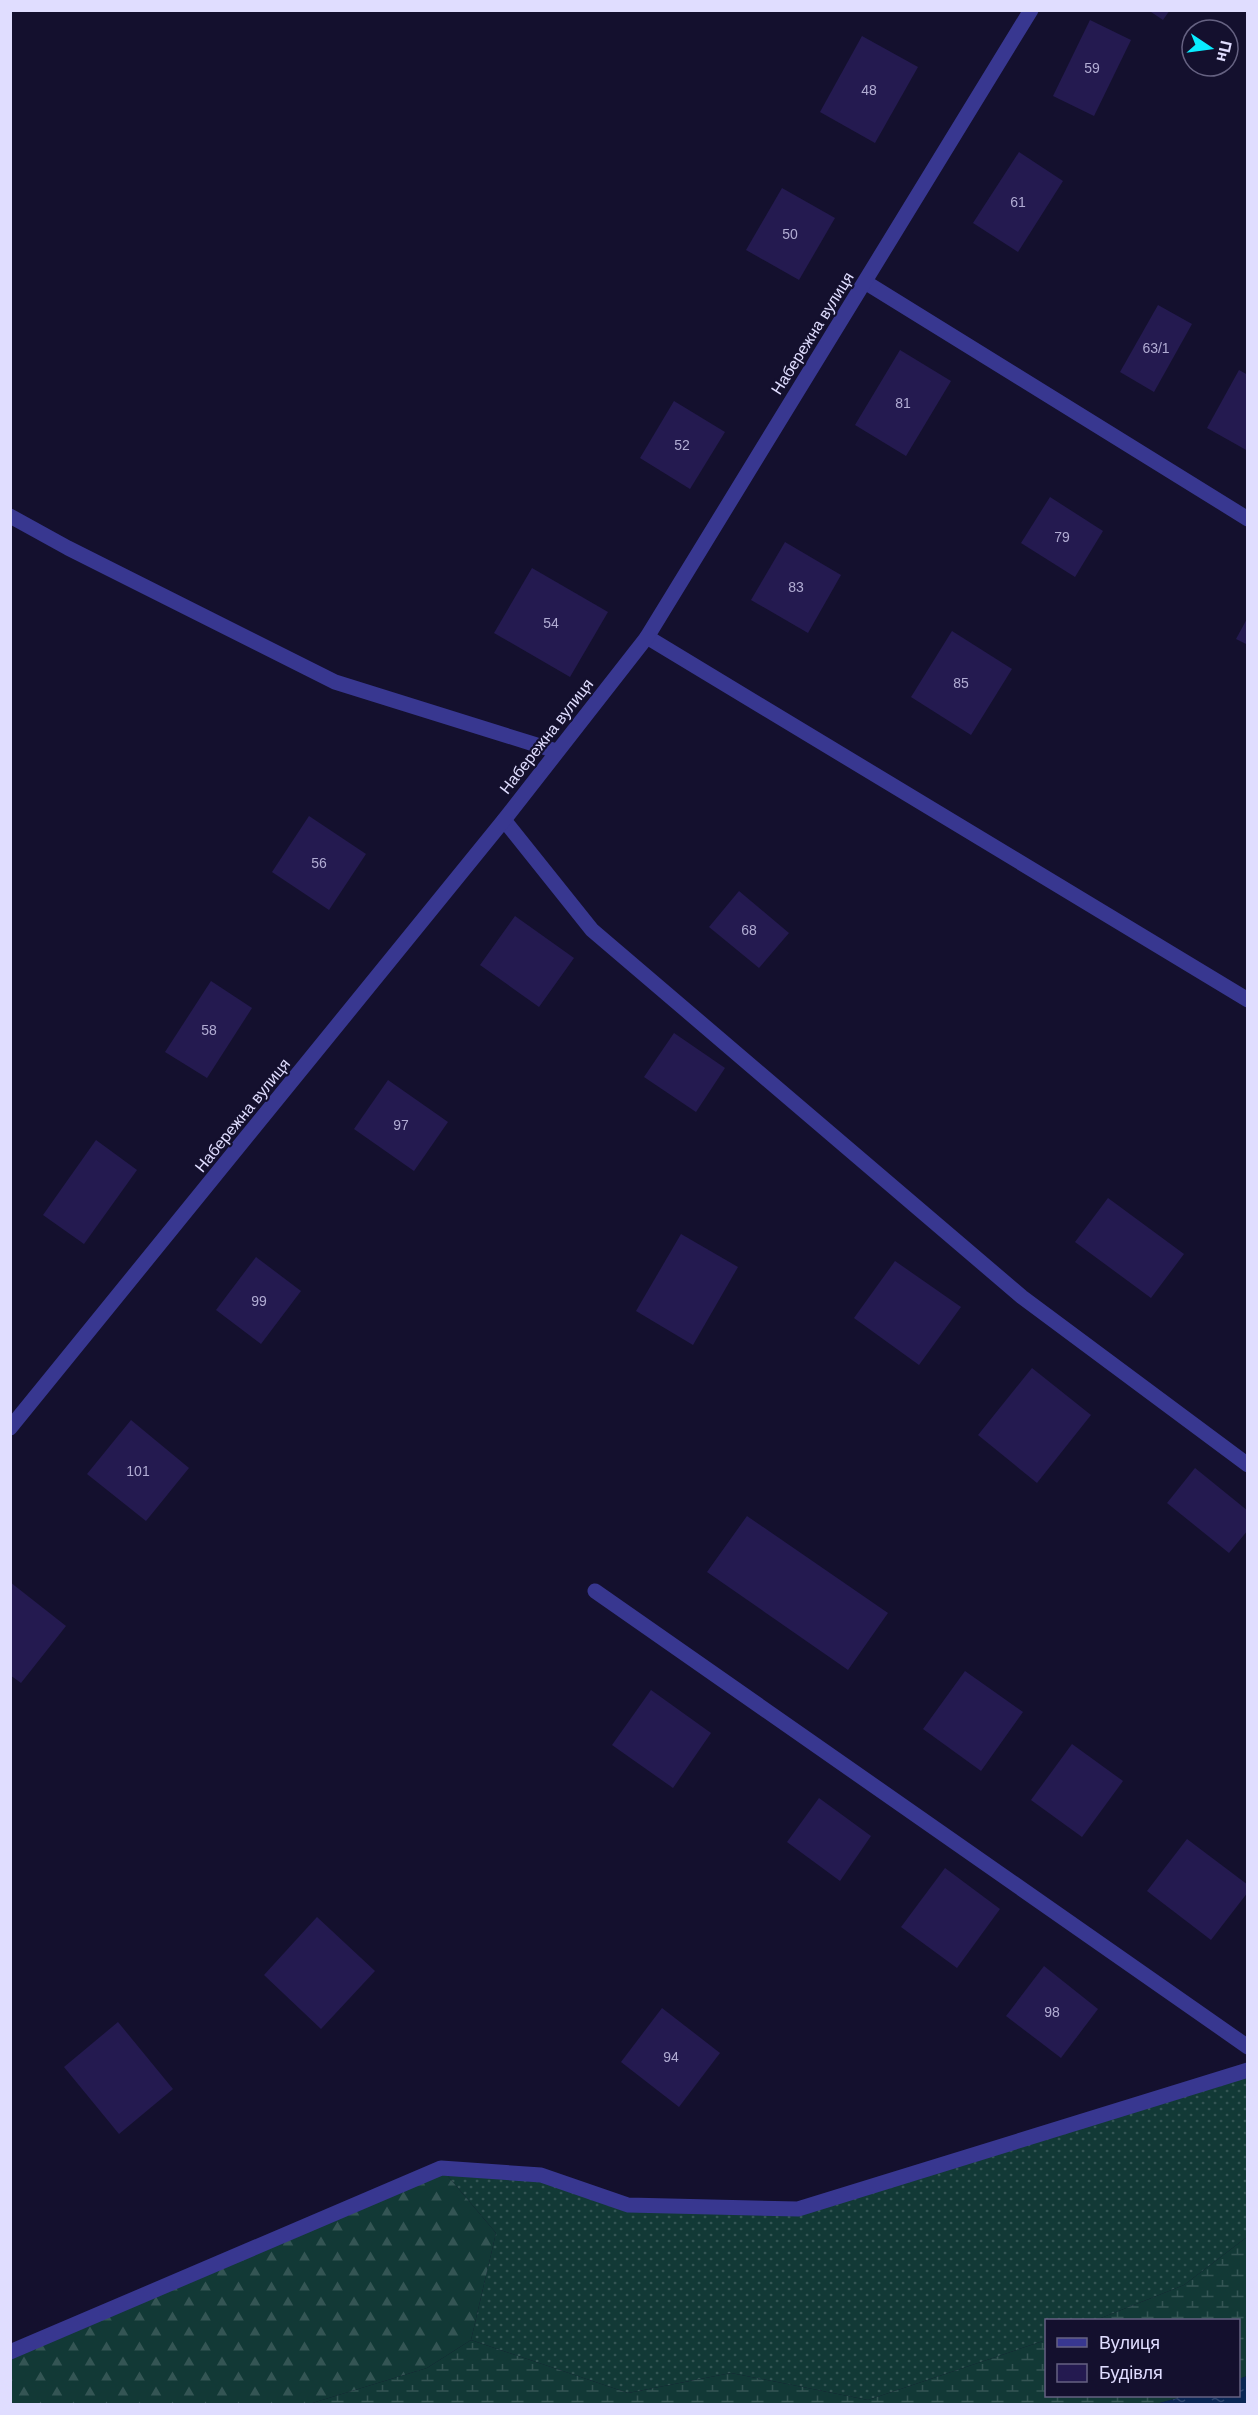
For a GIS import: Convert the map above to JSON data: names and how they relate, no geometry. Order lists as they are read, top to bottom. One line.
{"streets":{"street":["Набережна вулиця"]},"house_numbers":["59","48","61","50","63/1","81","52","79","83","54","85","56","68","58","97","99","101","98","94"],"legend":["Вулиця","Будівля"],"north":"right"}
